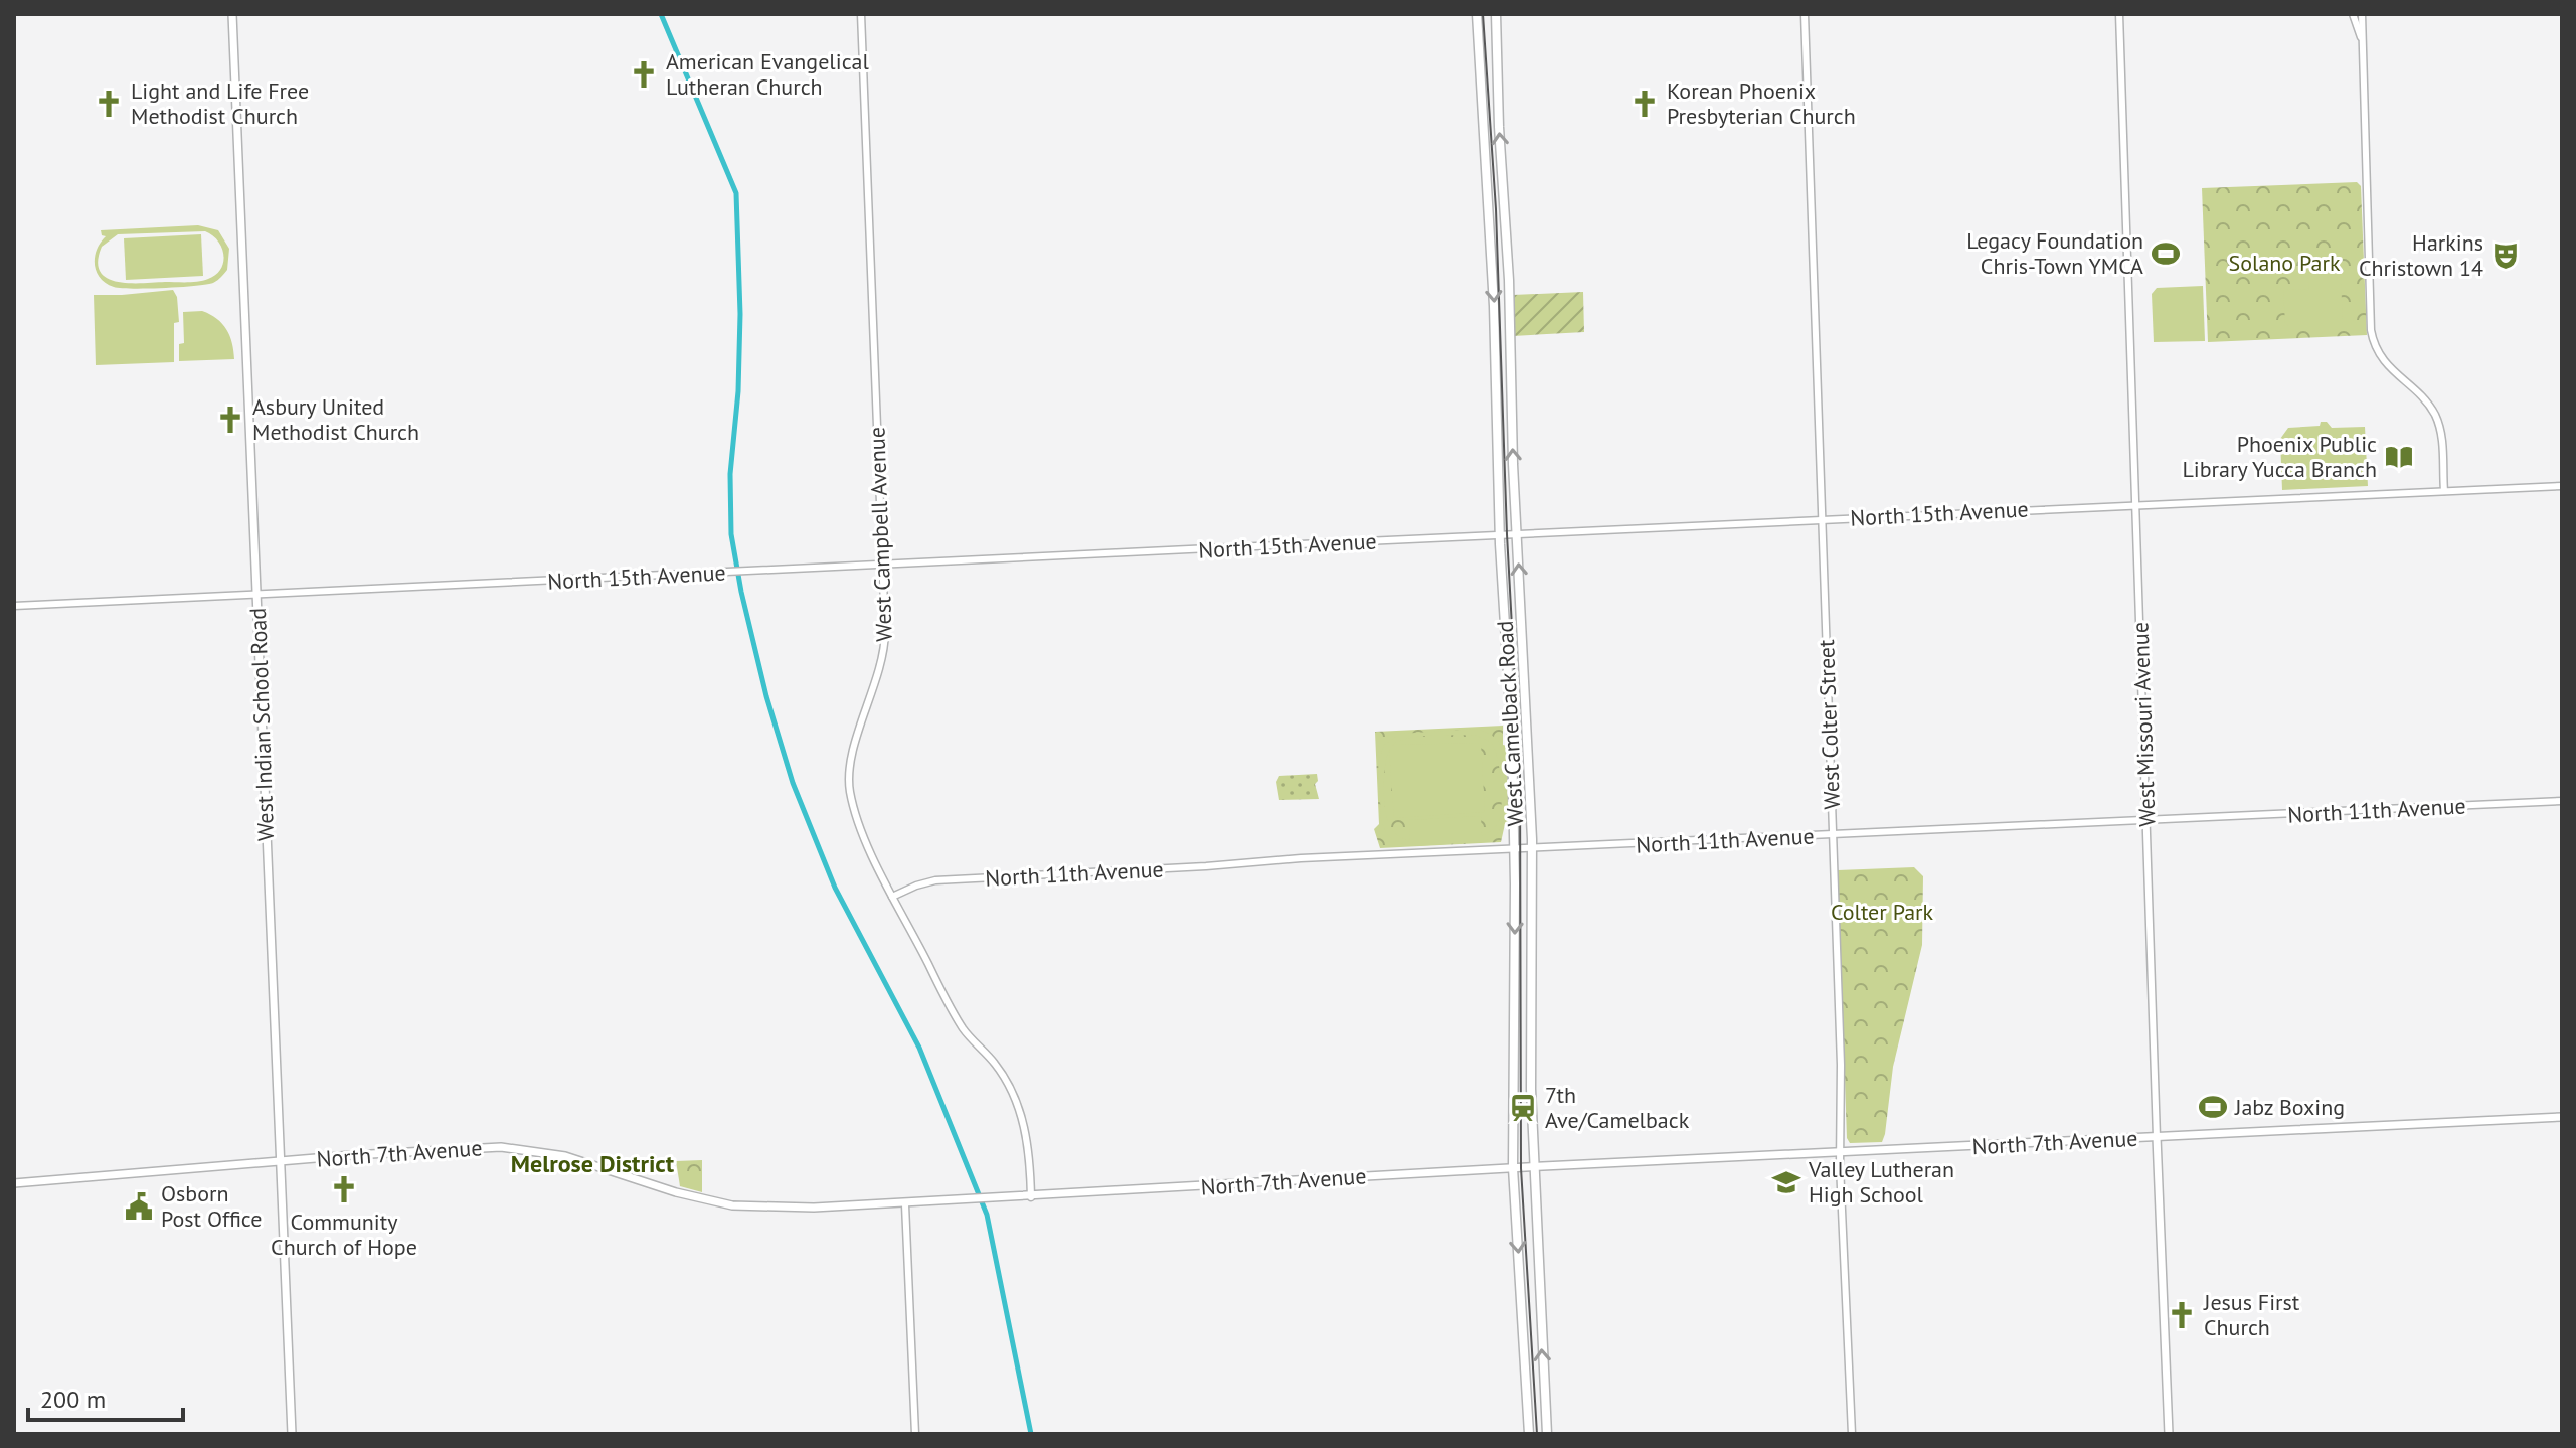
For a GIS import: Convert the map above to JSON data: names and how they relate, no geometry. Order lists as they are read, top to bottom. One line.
{"streets":{"main road":["West Camelback Road","West Indian School Road","West Missouri Avenue","North 7th Avenue"],"street":["North 15th Avenue","West Campbell Avenue","West Colter Street","North 11th Avenue"]},"crossings":[["North 15th Avenue","West Campbell Avenue"],["North 15th Avenue","West Camelback Road"],["North 15th Avenue","West Indian School Road"],["North 15th Avenue","West Colter Street"],["North 15th Avenue","West Missouri Avenue"],["West Campbell Avenue","North 11th Avenue"],["West Campbell Avenue","North 7th Avenue"],["West Camelback Road","North 11th Avenue"],["West Camelback Road","North 7th Avenue"],["West Indian School Road","North 7th Avenue"],["West Colter Street","North 11th Avenue"],["West Colter Street","North 7th Avenue"],["West Missouri Avenue","North 11th Avenue"],["West Missouri Avenue","North 7th Avenue"]],"districts":["Melrose District"],"parks":["Solano Park","Colter Park"],"places":{"church":["American Evangelical Lutheran Church","Light and Life Free Methodist Church","Korean Phoenix Presbyterian Church","Asbury United Methodist Church","Community Church of Hope","Jesus First Church"],"sports":["Legacy Foundation Chris-Town YMCA","Jabz Boxing"],"theatre":["Harkins Christown 14"],"library":["Phoenix Public Library Yucca Branch"],"station":["7th Ave/Camelback"],"school or university":["Valley Lutheran High School"],"public building":["Osborn Post Office"]},"scale_bar":"200 m"}
